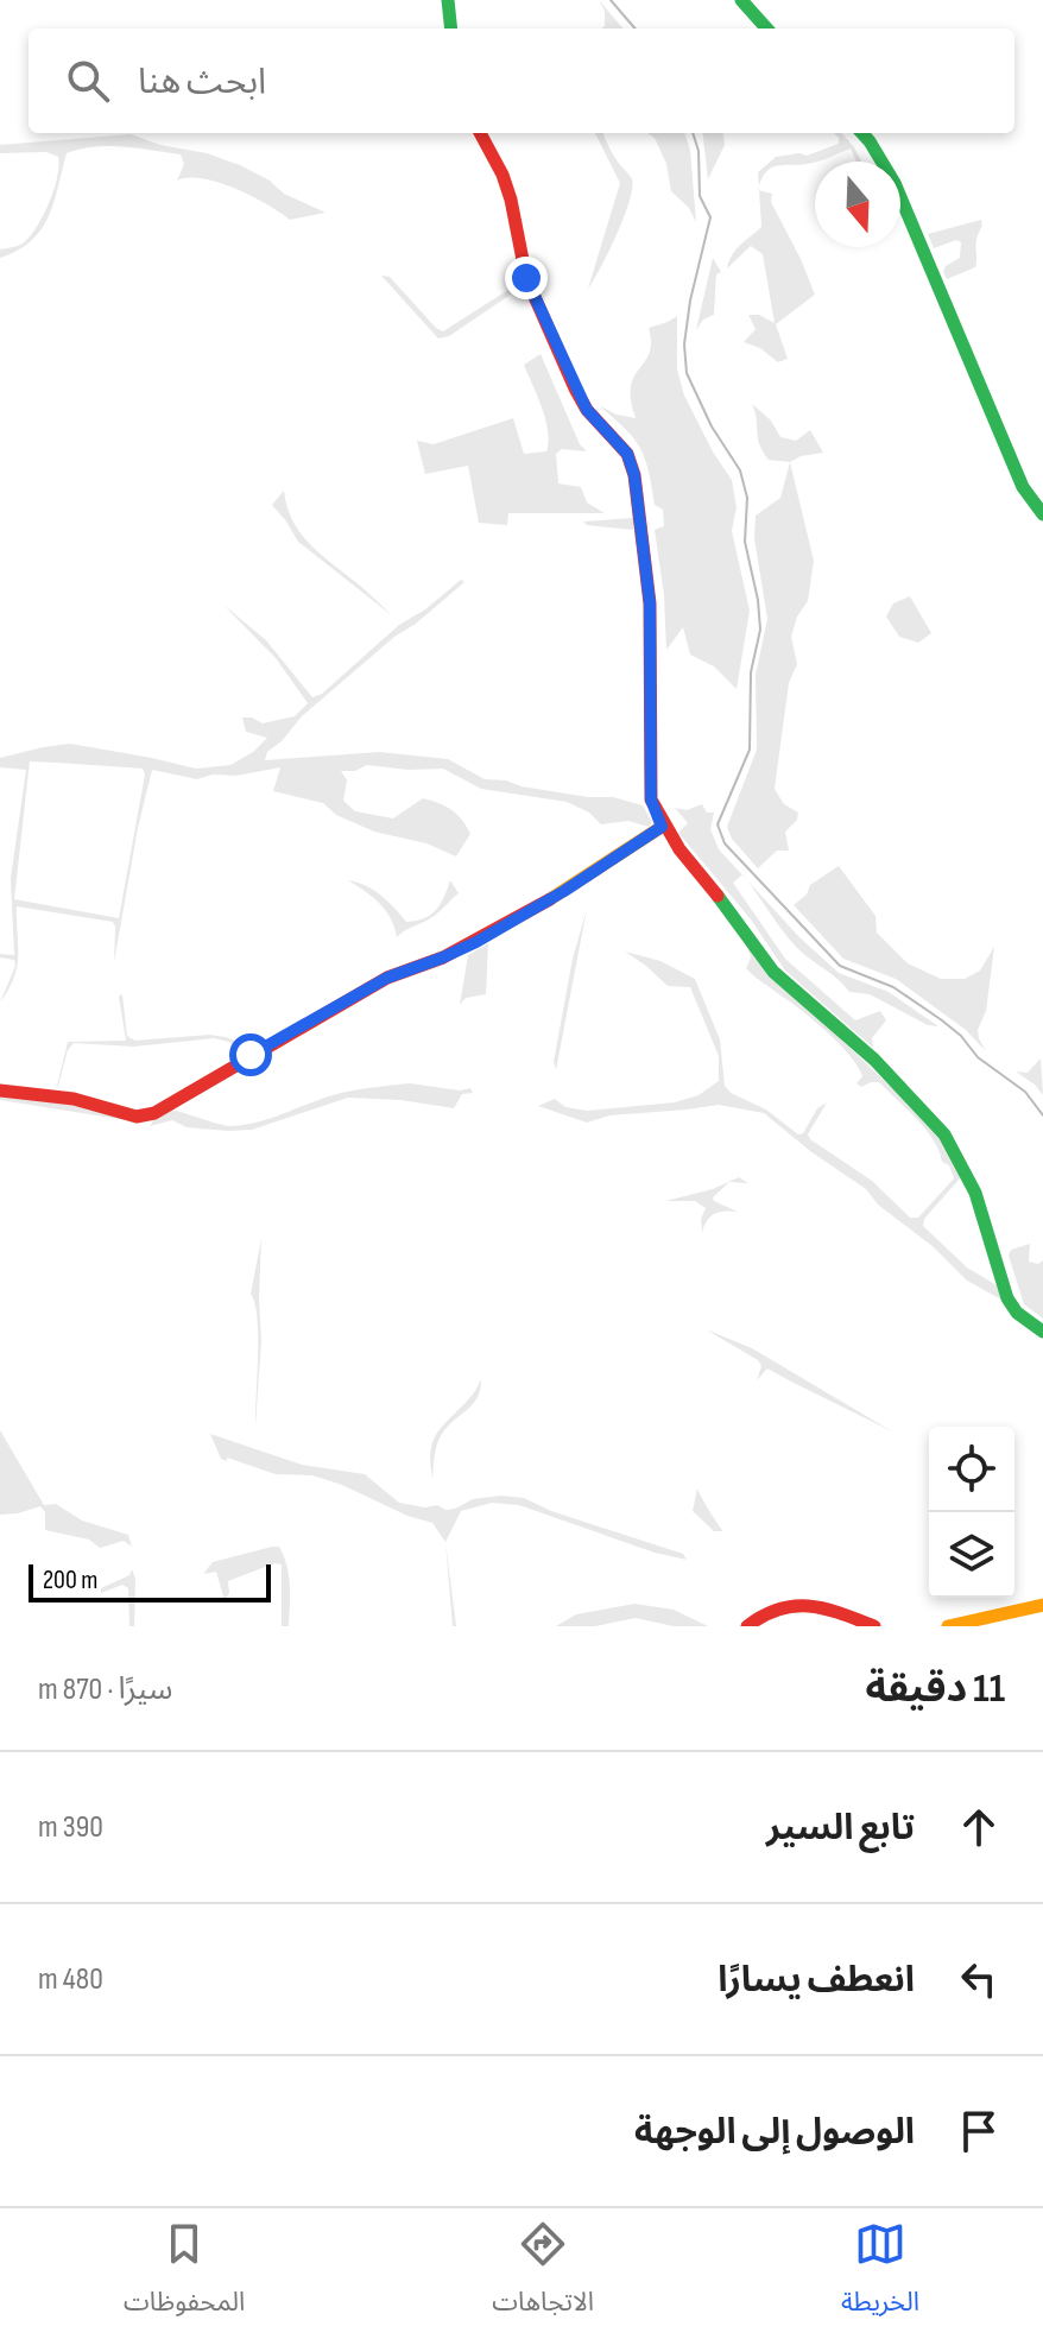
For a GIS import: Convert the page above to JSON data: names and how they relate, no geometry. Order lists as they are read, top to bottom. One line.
{"scale_bar":"200 m","north":"bottom","page":{"search":"ابحث هنا","scale":"200 m","heading":["11 دقيقة","سيرًا · 870 m"],"list":[["تابع السير","390 m"],["انعطف يسارًا","480 m"],"الوصول إلى الوجهة"],"nav":["الخريطة","الاتجاهات","المحفوظات"]}}
